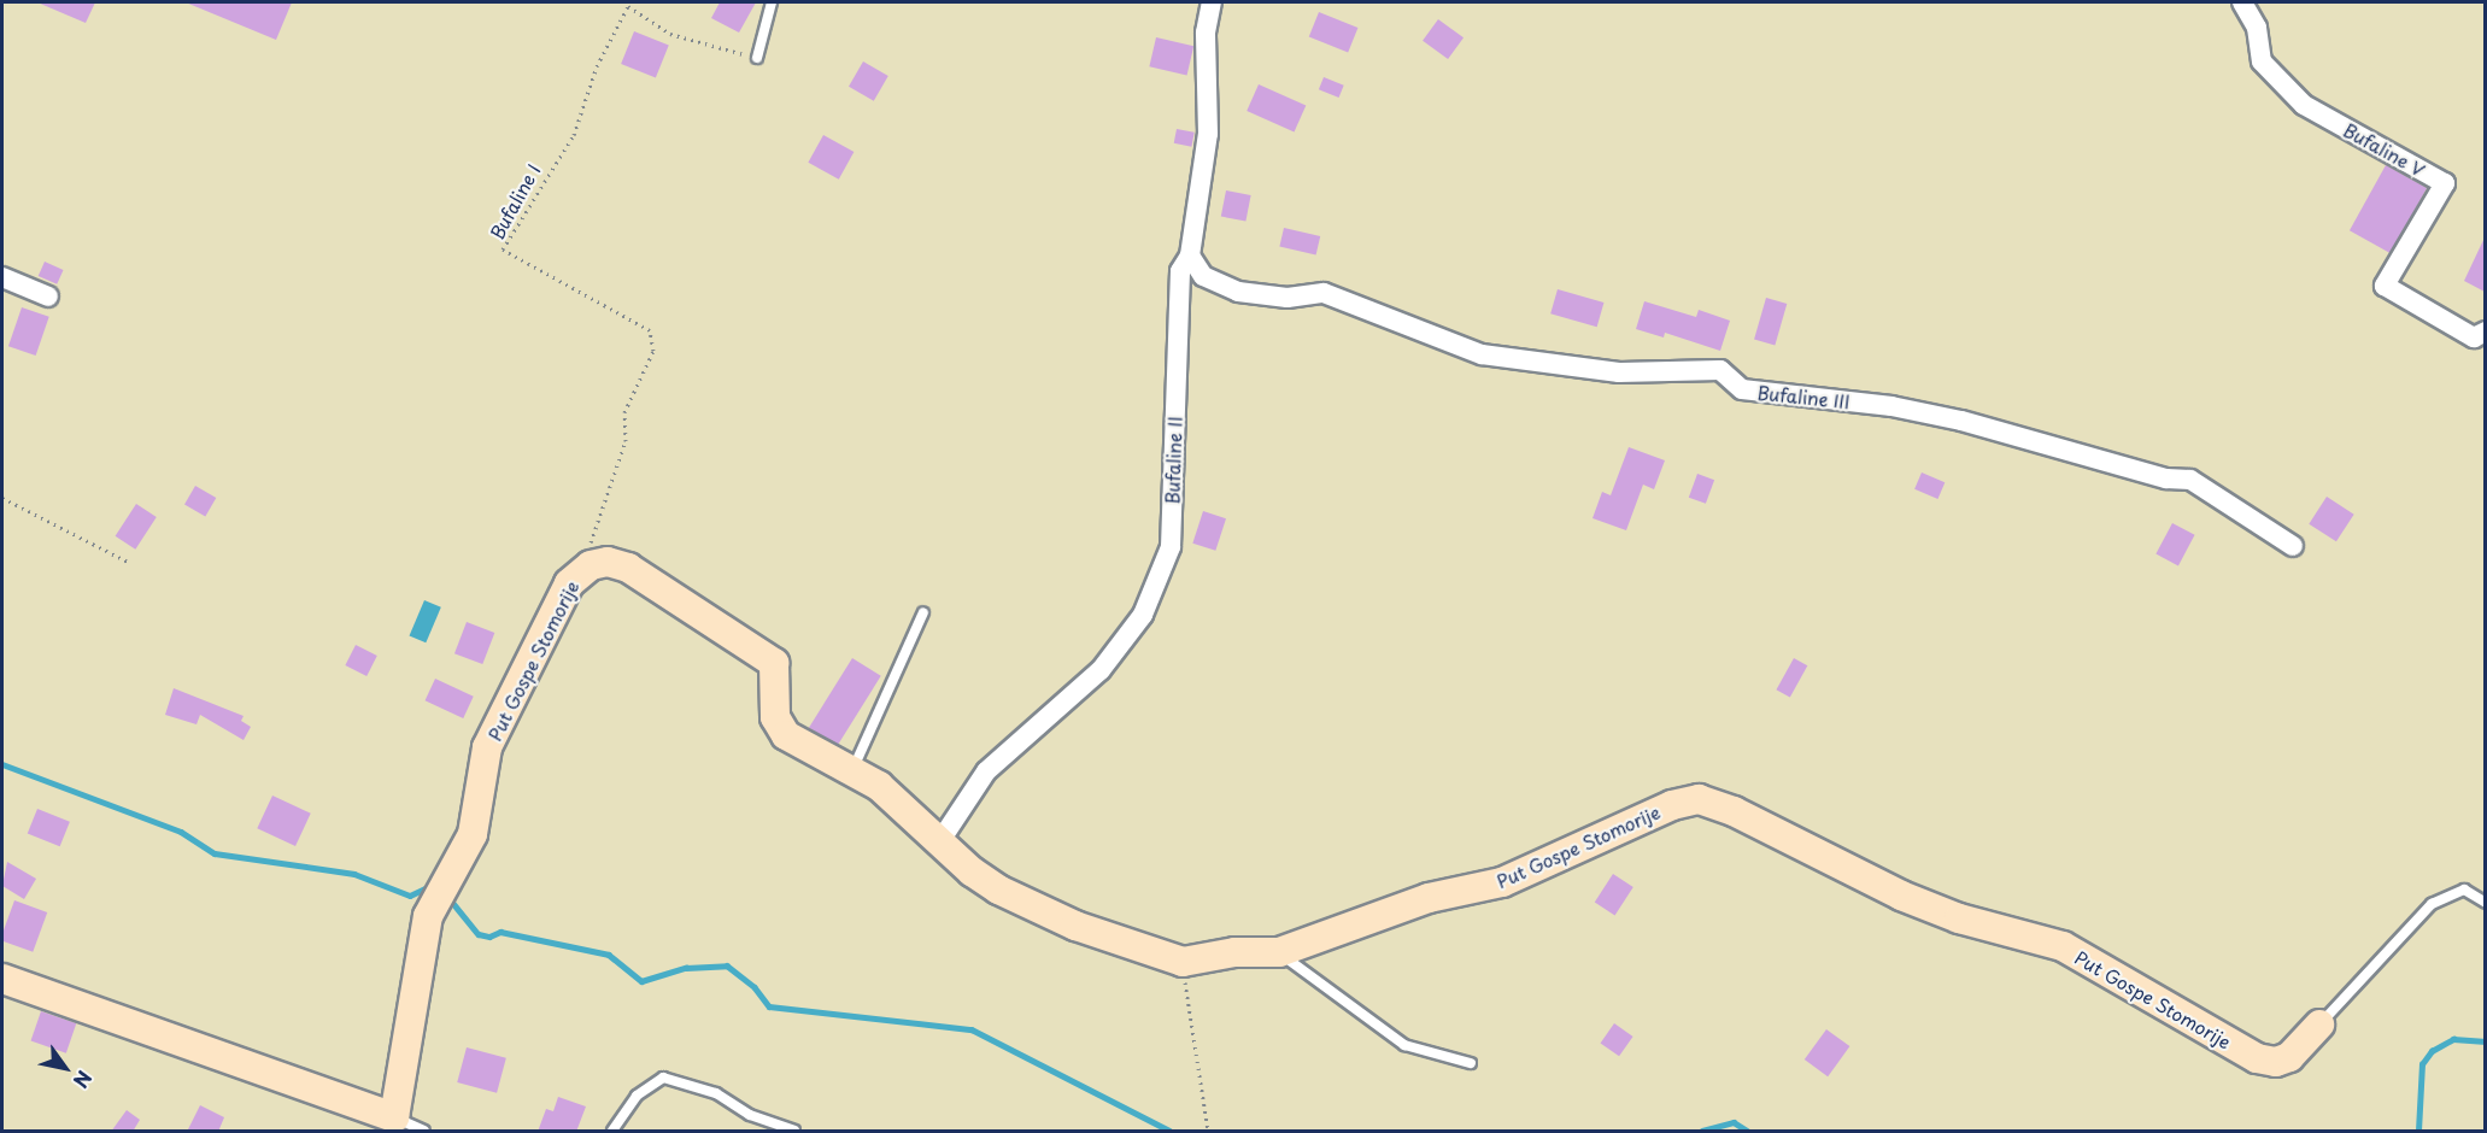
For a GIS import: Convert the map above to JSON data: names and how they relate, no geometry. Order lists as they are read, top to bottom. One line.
{"streets":{"street":["Bufaline V","Bufaline III","Bufaline II","Put Gospe Stomorije"],"path":["Bufaline I"]},"crossings":[["Bufaline I","Put Gospe Stomorije"],["Bufaline III","Bufaline II"],["Bufaline II","Put Gospe Stomorije"]],"north":"bottom right"}
